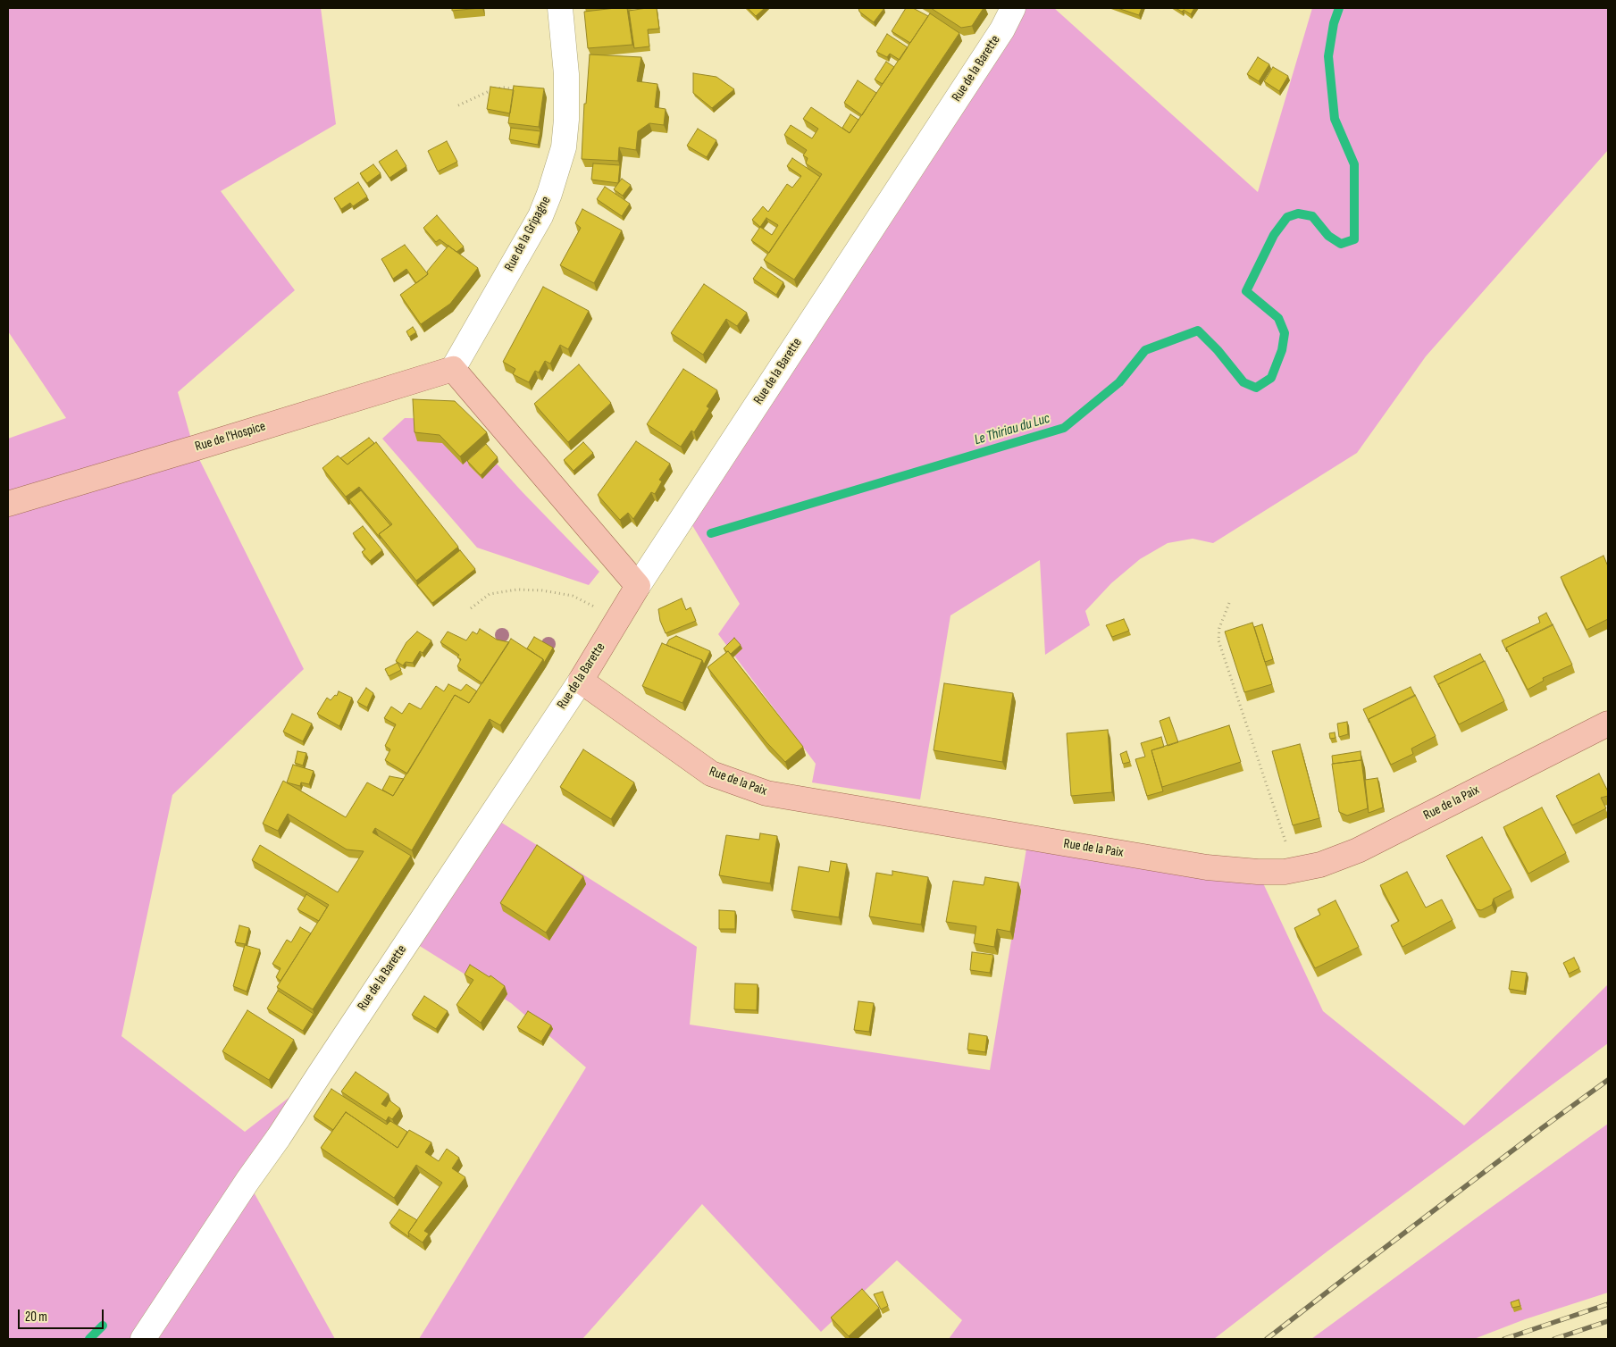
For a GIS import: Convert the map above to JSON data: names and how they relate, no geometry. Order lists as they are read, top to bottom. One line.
{"streets":{"main road":["Rue de la Barette","Rue de l'Hospice","Rue de la Paix"],"street":["Rue de la Gripagne"]},"crossings":[["Rue de la Barette","Rue de la Paix"],["Rue de la Gripagne","Rue de l'Hospice"]],"water":["Le Thiriau du Luc"],"scale_bar":"20 m"}
